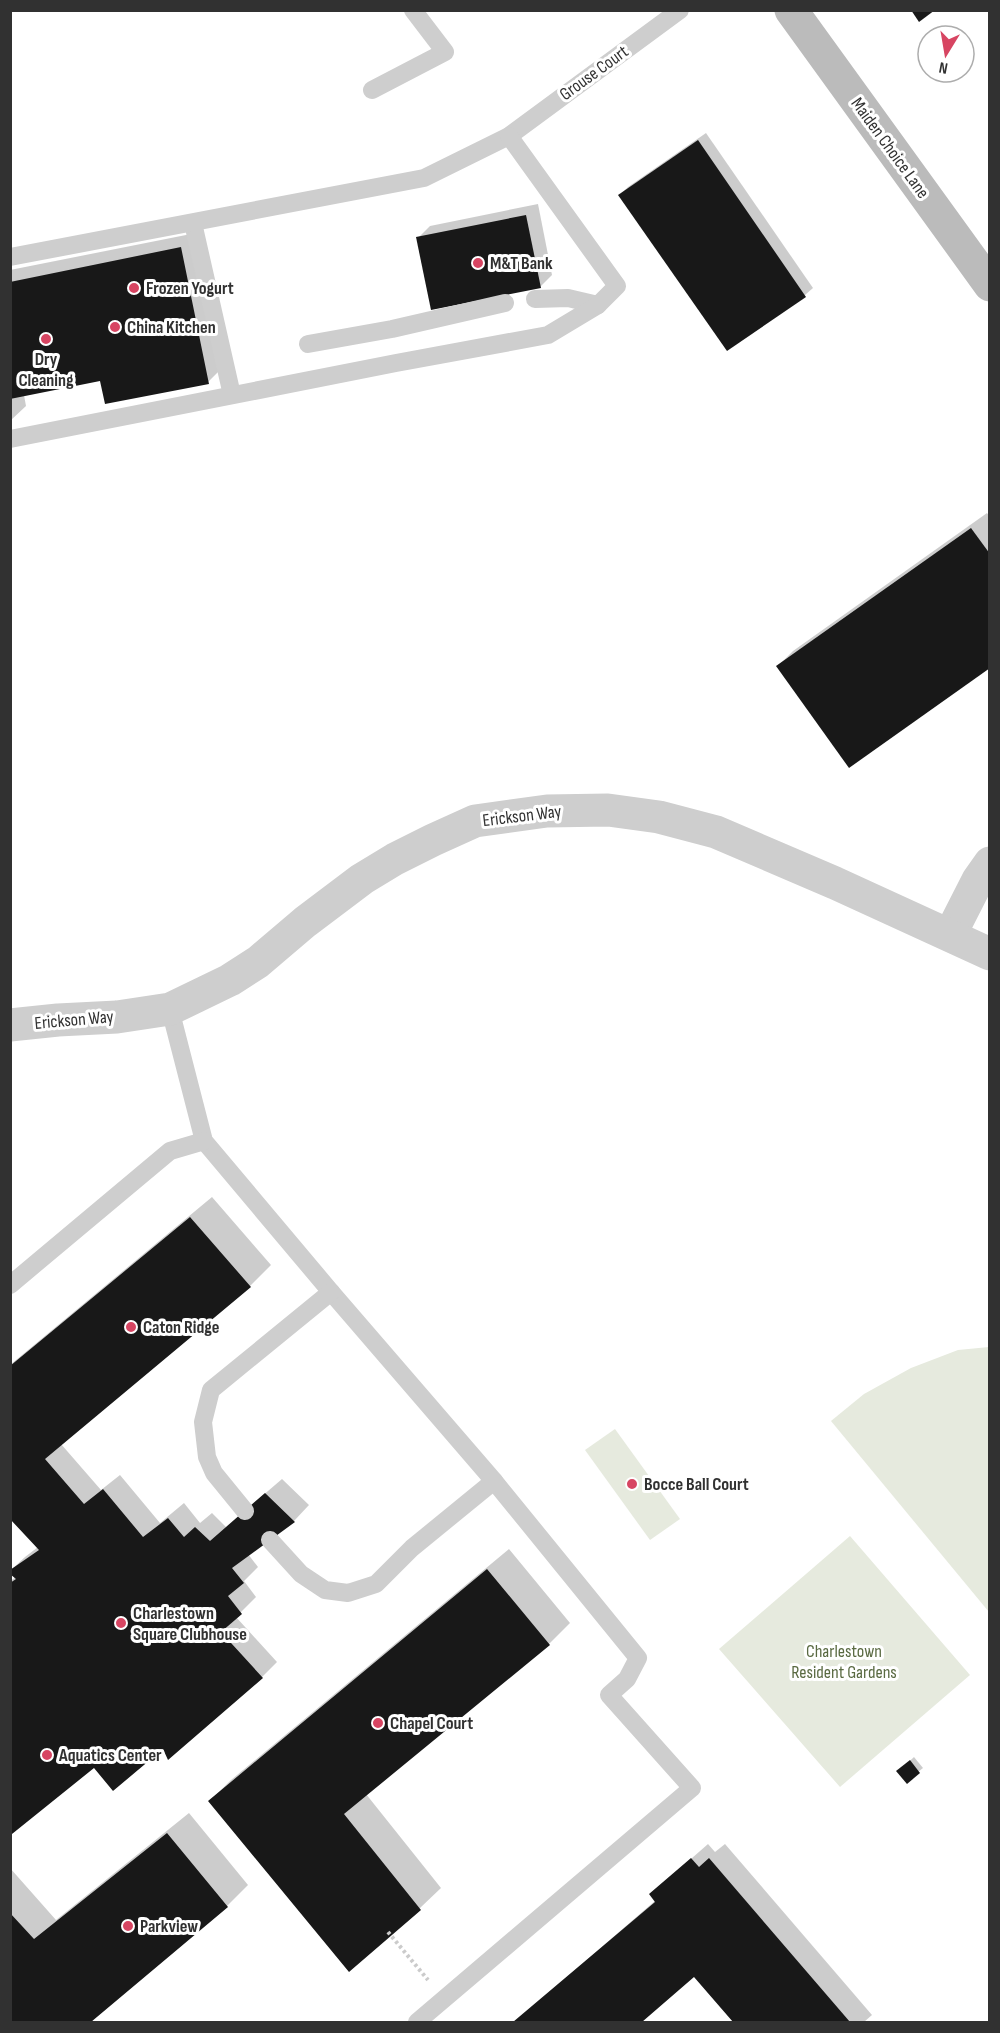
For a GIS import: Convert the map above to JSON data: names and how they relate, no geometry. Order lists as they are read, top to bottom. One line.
{"streets":{"main road":["Maiden Choice Lane"],"street":["Erickson Way"],"lane":["Grouse Court"]},"parks":["Charlestown Resident Gardens"],"places":["M&T Bank","Frozen Yogurt","China Kitchen","Dry Cleaning","Caton Ridge","Bocce Ball Court","Charlestown Square Clubhouse","Chapel Court","Aquatics Center","Parkview"],"north":"bottom"}
